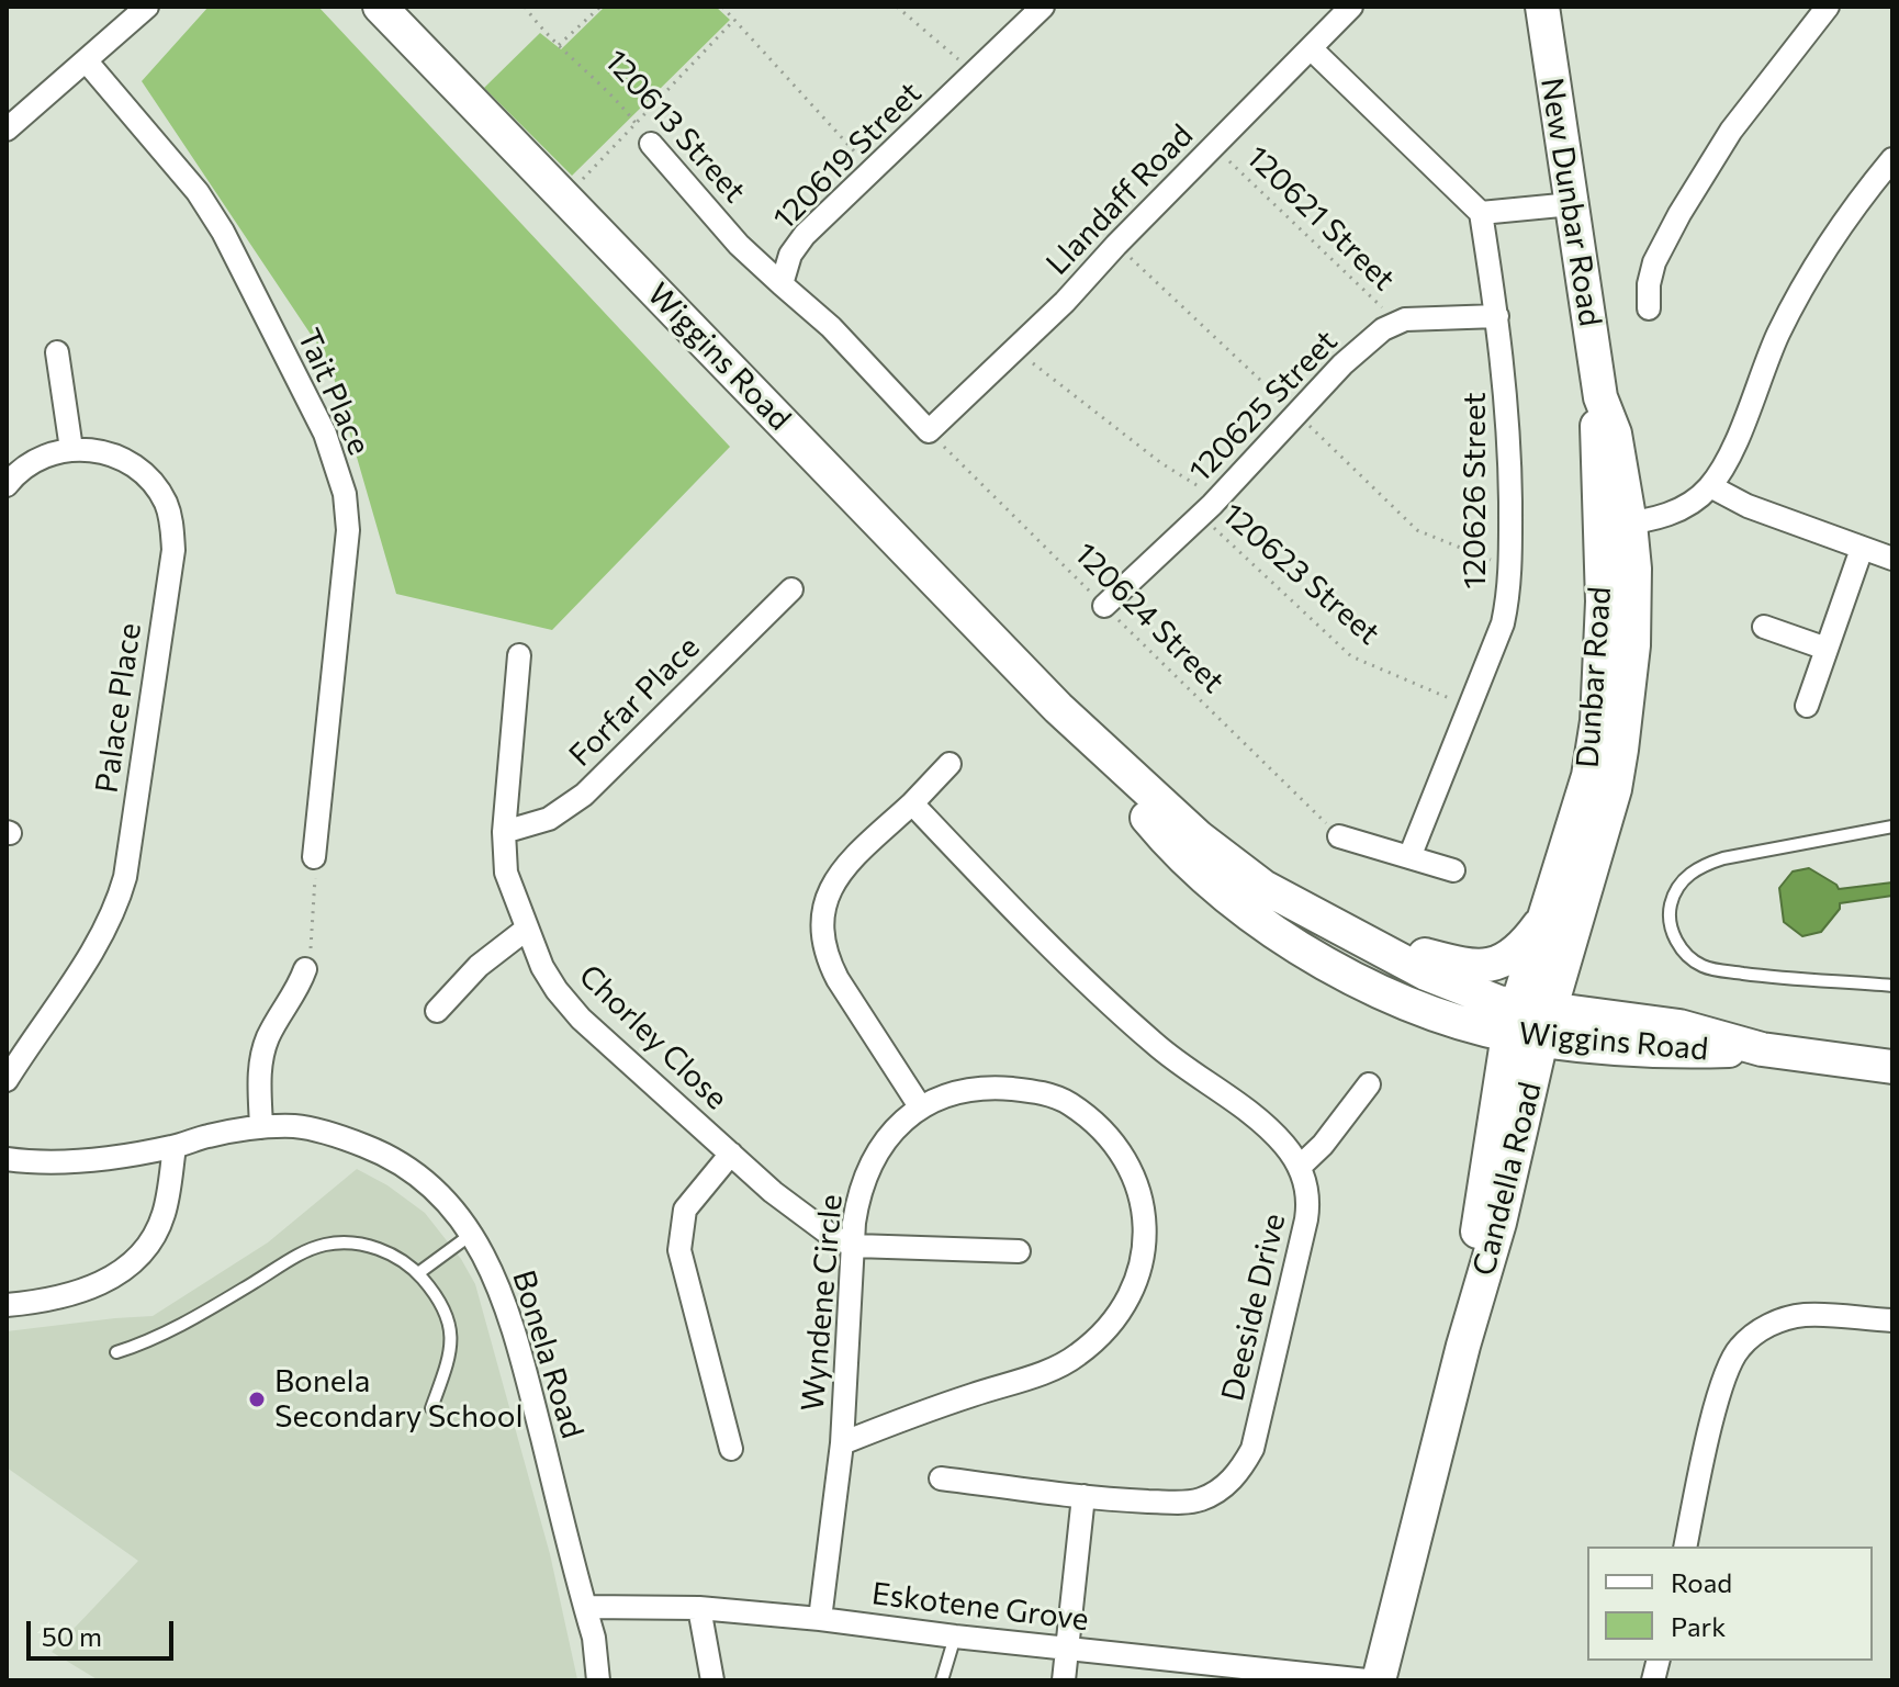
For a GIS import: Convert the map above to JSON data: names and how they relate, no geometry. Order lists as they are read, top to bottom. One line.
{"streets":{"street":["120613 Street","120619 Street","Llandaff Road","New Dunbar Road","Wiggins Road","Tait Place","120625 Street","120626 Street","Dunbar Road","Forfar Place","Palace Place","Chorley Close","Candella Road","Wyndene Circle","Deeside Drive","Bonela Road","Eskotene Grove"],"path":["120621 Street","120623 Street","120624 Street"]},"crossings":[["120613 Street","120619 Street"],["Llandaff Road","120621 Street"],["Llandaff Road","120623 Street"],["Llandaff Road","120624 Street"],["New Dunbar Road","Dunbar Road"],["120621 Street","120625 Street"],["Wiggins Road","Dunbar Road"],["Wiggins Road","Candella Road"],["120625 Street","120623 Street"],["120625 Street","120624 Street"],["120626 Street","120623 Street"],["Dunbar Road","Candella Road"],["Forfar Place","Chorley Close"],["Chorley Close","Wyndene Circle"],["Wyndene Circle","Eskotene Grove"],["Bonela Road","Eskotene Grove"]],"places":["Bonela Secondary School"],"legend":["Road","Park"],"scale_bar":"50 m"}
